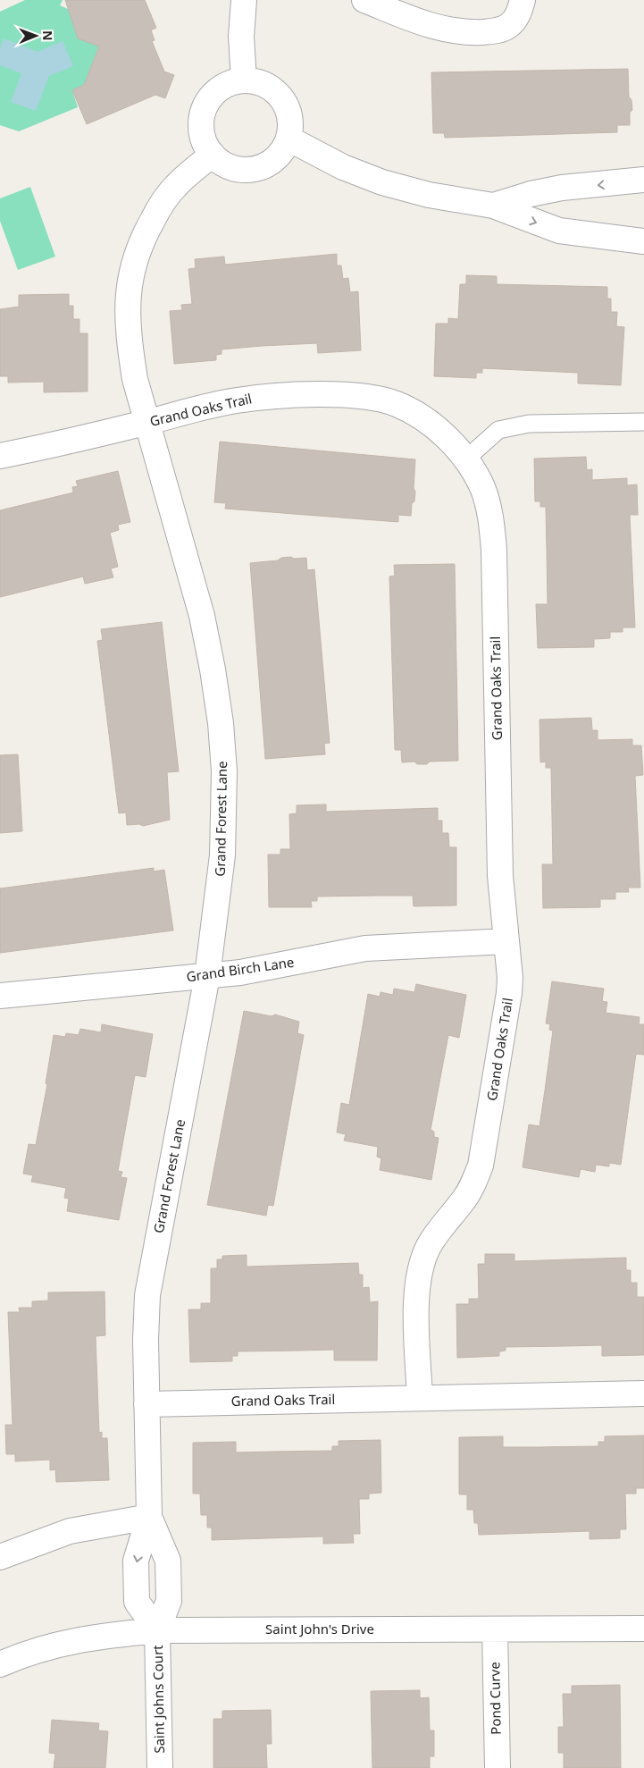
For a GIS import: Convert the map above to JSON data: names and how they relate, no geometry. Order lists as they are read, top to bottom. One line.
{"streets":{"street":["Grand Oaks Trail","Grand Forest Lane","Grand Birch Lane","Saint John's Drive","Pond Curve","Saint Johns Court"]},"crossings":[["Grand Oaks Trail","Grand Forest Lane"],["Grand Oaks Trail","Grand Birch Lane"],["Grand Forest Lane","Grand Birch Lane"],["Grand Forest Lane","Saint John's Drive"],["Grand Forest Lane","Saint Johns Court"],["Saint John's Drive","Pond Curve"],["Saint John's Drive","Saint Johns Court"]],"north":"right"}
